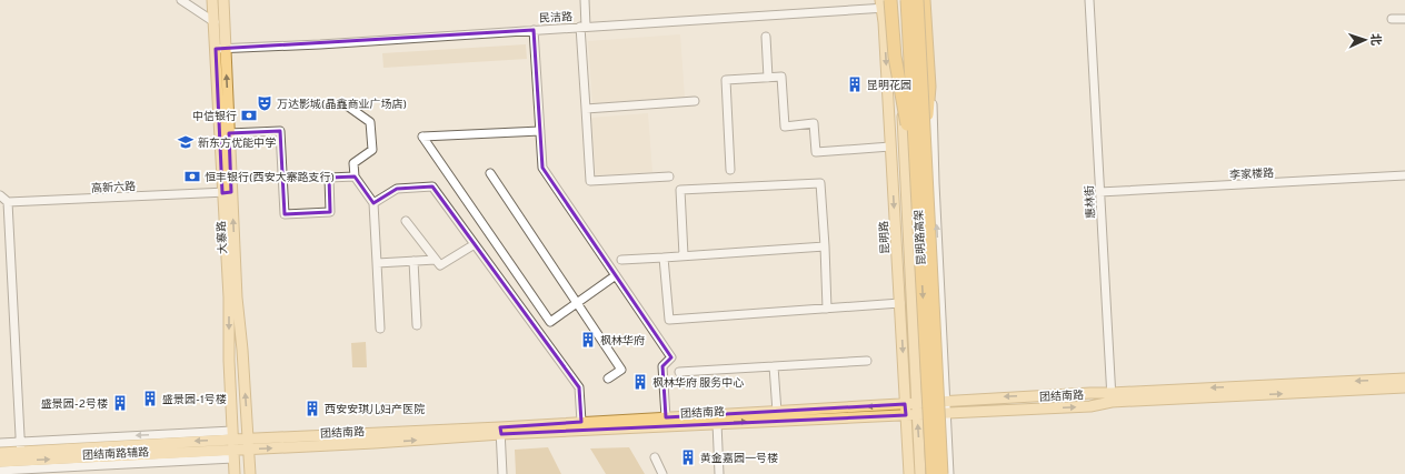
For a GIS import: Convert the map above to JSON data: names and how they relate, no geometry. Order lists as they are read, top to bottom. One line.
{"streets":{"highway":["昆明路高架"],"main road":["大寨路","昆明路","团结南路"],"street":["民洁路","李家楼路","高新六路","惠林街","团结南路辅路"]},"crossings":[["民洁路","大寨路"],["民洁路","昆明路"],["民洁路","昆明路高架"],["李家楼路","惠林街"],["高新六路","大寨路"],["惠林街","团结南路"],["大寨路","团结南路"],["大寨路","团结南路辅路"],["昆明路","团结南路"],["团结南路","团结南路辅路"]],"places":{"building":["昆明花园","枫林华府","枫林华府 服务中心","盛景园-1号楼","盛景园-2号楼","西安安琪儿妇产医院","黄金嘉园一号楼"],"theatre":["万达影城(晶鑫商业广场店)"],"bank":["中信银行","恒丰银行(西安大寨路支行)"],"school or university":["新东方优能中学"]},"north":"right"}
